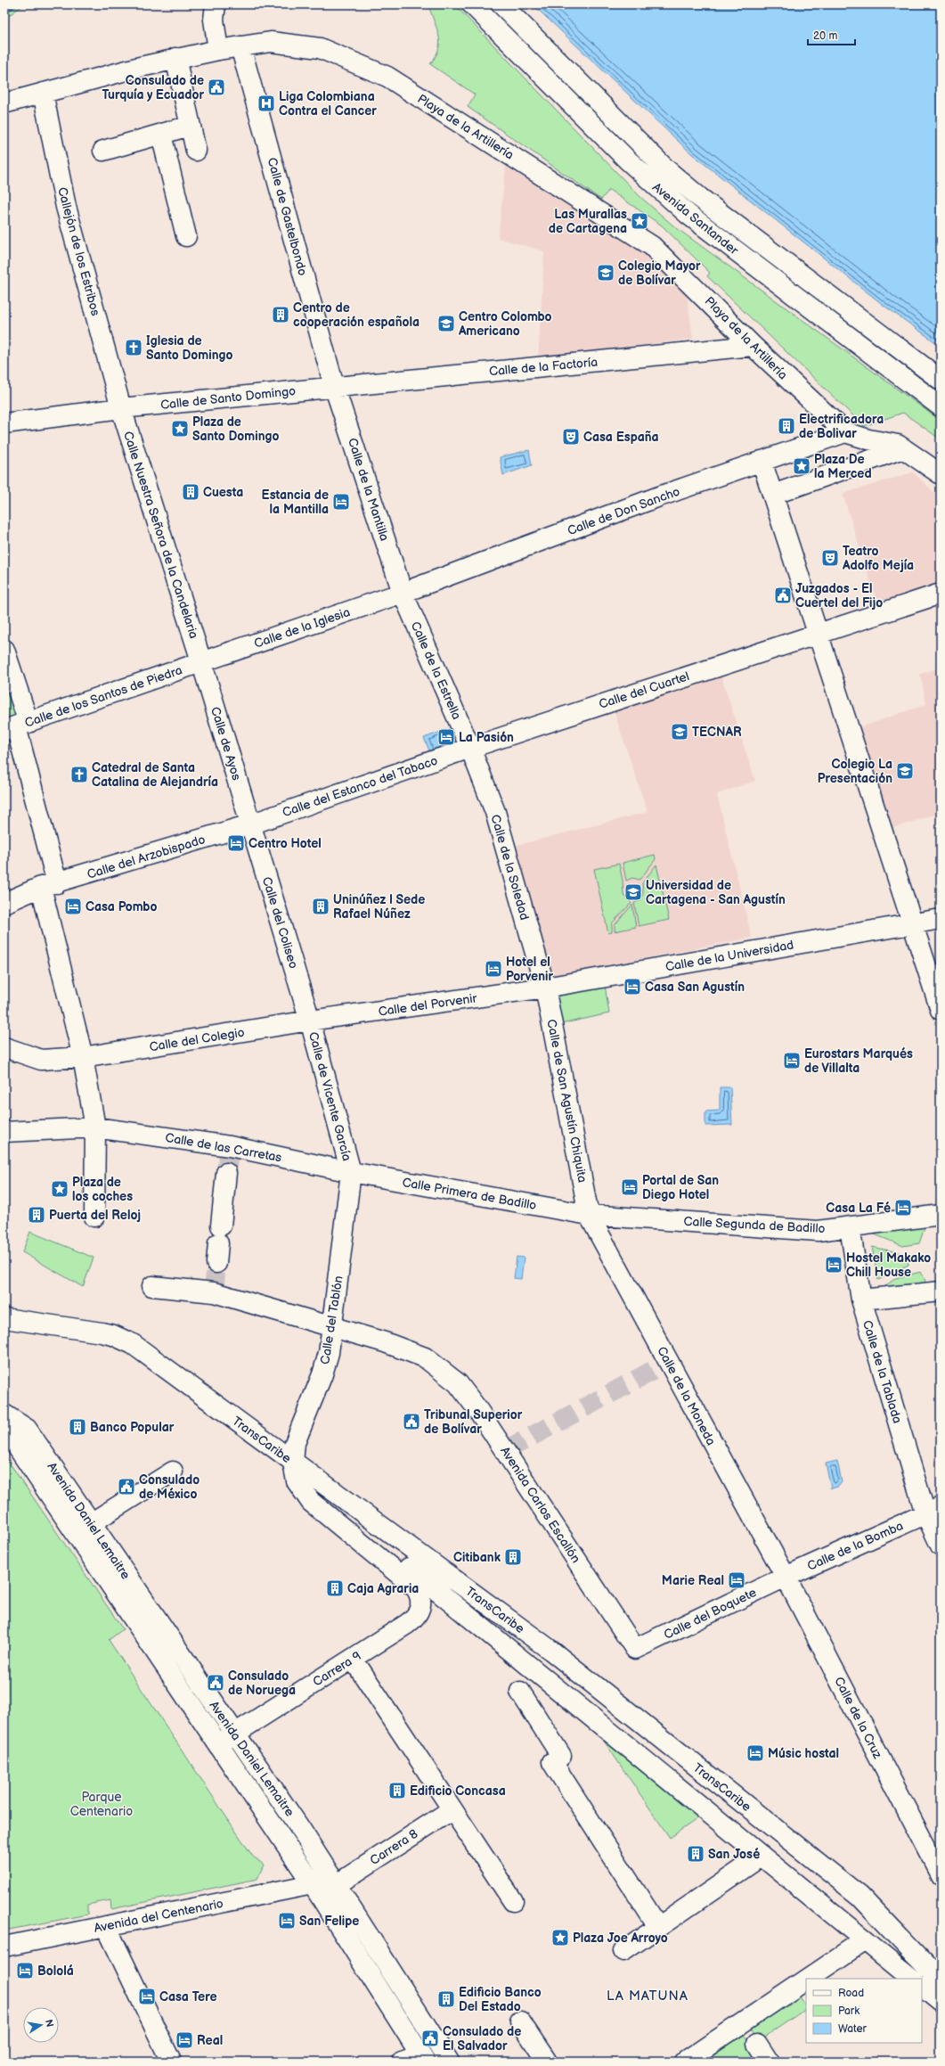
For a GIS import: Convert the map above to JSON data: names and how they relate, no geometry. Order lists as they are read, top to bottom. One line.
{"streets":{"street":["Playa de la Artillería","Calle de Gastelbondo","Avenida Santander","Callejón de los Estribos","Calle de la Factoría","Calle de Santo Domingo","Calle de la Mantilla","Calle de Don Sancho","Calle Nuestra Señora de la Candelaria","Calle de la Iglesia","Calle de la Estrella","Calle del Cuartel","Calle de los Santos de Piedra","Calle de Ayos","Calle del Estanco del Tabaco","Calle del Arzobispado","Calle de la Soledad","Calle del Coliseo","Calle de la Universidad","Calle del Porvenir","Calle del Colegio","Calle de Vicente García","Calle de San Agustín Chiquita","Calle de las Carretas","Calle Primera de Badillo","Calle Segunda de Badillo","Calle del Tablón","Calle de la Tablada","Calle de la Moneda","TransCaribe","Avenida Carlos Escallón","Avenida Daniel Lemaitre","Calle de la Bomba","Calle del Boquete","Carrera 9","Calle de la Cruz","Carrera 8","Avenida del Centenario"]},"crossings":[["Playa de la Artillería","Calle de Gastelbondo"],["Playa de la Artillería","Callejón de los Estribos"],["Playa de la Artillería","Calle de la Factoría"],["Playa de la Artillería","Calle de Don Sancho"],["Calle de Gastelbondo","Calle de la Factoría"],["Calle de Gastelbondo","Calle de Santo Domingo"],["Calle de Gastelbondo","Calle de la Mantilla"],["Callejón de los Estribos","Calle de Santo Domingo"],["Callejón de los Estribos","Calle Nuestra Señora de la Candelaria"],["Calle de la Factoría","Calle de Santo Domingo"],["Calle de la Factoría","Calle de la Mantilla"],["Calle de Santo Domingo","Calle de la Mantilla"],["Calle de Santo Domingo","Calle Nuestra Señora de la Candelaria"],["Calle de la Mantilla","Calle de Don Sancho"],["Calle de la Mantilla","Calle de la Iglesia"],["Calle de la Mantilla","Calle de la Estrella"],["Calle de Don Sancho","Calle de la Iglesia"],["Calle de Don Sancho","Calle de la Estrella"],["Calle Nuestra Señora de la Candelaria","Calle de la Iglesia"],["Calle Nuestra Señora de la Candelaria","Calle de los Santos de Piedra"],["Calle Nuestra Señora de la Candelaria","Calle de Ayos"],["Calle de la Iglesia","Calle de la Estrella"],["Calle de la Iglesia","Calle de los Santos de Piedra"],["Calle de la Iglesia","Calle de Ayos"],["Calle de la Estrella","Calle del Cuartel"],["Calle de la Estrella","Calle del Estanco del Tabaco"],["Calle de la Estrella","Calle de la Soledad"],["Calle del Cuartel","Calle del Estanco del Tabaco"],["Calle del Cuartel","Calle de la Soledad"],["Calle de los Santos de Piedra","Calle de Ayos"],["Calle de Ayos","Calle del Estanco del Tabaco"],["Calle de Ayos","Calle del Arzobispado"],["Calle de Ayos","Calle del Coliseo"],["Calle del Estanco del Tabaco","Calle del Arzobispado"],["Calle del Estanco del Tabaco","Calle de la Soledad"],["Calle del Estanco del Tabaco","Calle del Coliseo"],["Calle del Arzobispado","Calle del Coliseo"],["Calle de la Soledad","Calle de la Universidad"],["Calle de la Soledad","Calle del Porvenir"],["Calle de la Soledad","Calle de San Agustín Chiquita"],["Calle del Coliseo","Calle del Porvenir"],["Calle del Coliseo","Calle del Colegio"],["Calle del Coliseo","Calle de Vicente García"],["Calle de la Universidad","Calle del Porvenir"],["Calle de la Universidad","Calle de San Agustín Chiquita"],["Calle del Porvenir","Calle del Colegio"],["Calle del Porvenir","Calle de Vicente García"],["Calle del Porvenir","Calle de San Agustín Chiquita"],["Calle del Colegio","Calle de Vicente García"],["Calle de Vicente García","Calle de las Carretas"],["Calle de Vicente García","Calle Primera de Badillo"],["Calle de Vicente García","Calle del Tablón"],["Calle de San Agustín Chiquita","Calle Primera de Badillo"],["Calle de San Agustín Chiquita","Calle Segunda de Badillo"],["Calle de San Agustín Chiquita","Calle de la Moneda"],["Calle de las Carretas","Calle Primera de Badillo"],["Calle de las Carretas","Calle del Tablón"],["Calle Primera de Badillo","Calle Segunda de Badillo"],["Calle Primera de Badillo","Calle del Tablón"],["Calle Primera de Badillo","Calle de la Moneda"],["Calle Segunda de Badillo","Calle de la Tablada"],["Calle Segunda de Badillo","Calle de la Moneda"],["Calle del Tablón","TransCaribe"],["Calle del Tablón","Avenida Carlos Escallón"],["Calle del Tablón","Carrera 9"],["Calle de la Tablada","Calle de la Bomba"],["Calle de la Moneda","Calle de la Bomba"],["Calle de la Moneda","Calle del Boquete"],["Calle de la Moneda","Calle de la Cruz"],["TransCaribe","Carrera 9"],["Avenida Carlos Escallón","Calle del Boquete"],["Avenida Daniel Lemaitre","Carrera 9"],["Avenida Daniel Lemaitre","Carrera 8"],["Avenida Daniel Lemaitre","Avenida del Centenario"],["Calle de la Bomba","Calle del Boquete"],["Calle de la Bomba","Calle de la Cruz"],["Calle del Boquete","Calle de la Cruz"]],"districts":["LA MATUNA"],"parks":["Parque Centenario"],"places":{"public building":["Consulado de Turquía y Ecuador","Juzgados - El Cuertel del Fijo","Tribunal Superior de Bolívar","Consulado de México","Consulado de Noruega","Consulado de El Salvador"],"hospital":["Liga Colombiana Contra el Cancer"],"place":["Las Murallas de Cartagena","Plaza de Santo Domingo","Plaza De la Merced","Plaza de los coches","Plaza Joe Arroyo"],"school or university":["Colegio Mayor de Bolívar","Centro Colombo Americano","TECNAR","Colegio La Presentación","Universidad de Cartagena - San Agustín"],"building":["Centro de cooperación española","Electrificadora de Bolivar","Cuesta","Uninúñez | Sede Rafael Núñez","Puerta del Reloj","Banco Popular","Citibank","Caja Agraria","Edificio Concasa","San José","Edificio Banco Del Estado"],"church":["Iglesia de Santo Domingo","Catedral de Santa Catalina de Alejandría"],"theatre":["Casa España","Teatro Adolfo Mejía"],"hotel":["Estancia de la Mantilla","La Pasión","Centro Hotel","Casa Pombo","Hotel el Porvenir","Casa San Agustín","Eurostars Marqués de Villalta","Portal de San Diego Hotel","Casa La Fé","Hostel Makako Chill House","Marie Real","Músic hostal","San Felipe","Bololá","Casa Tere","Real"]},"legend":["Road","Park","Water"],"scale_bar":"20 m","north":"right"}
